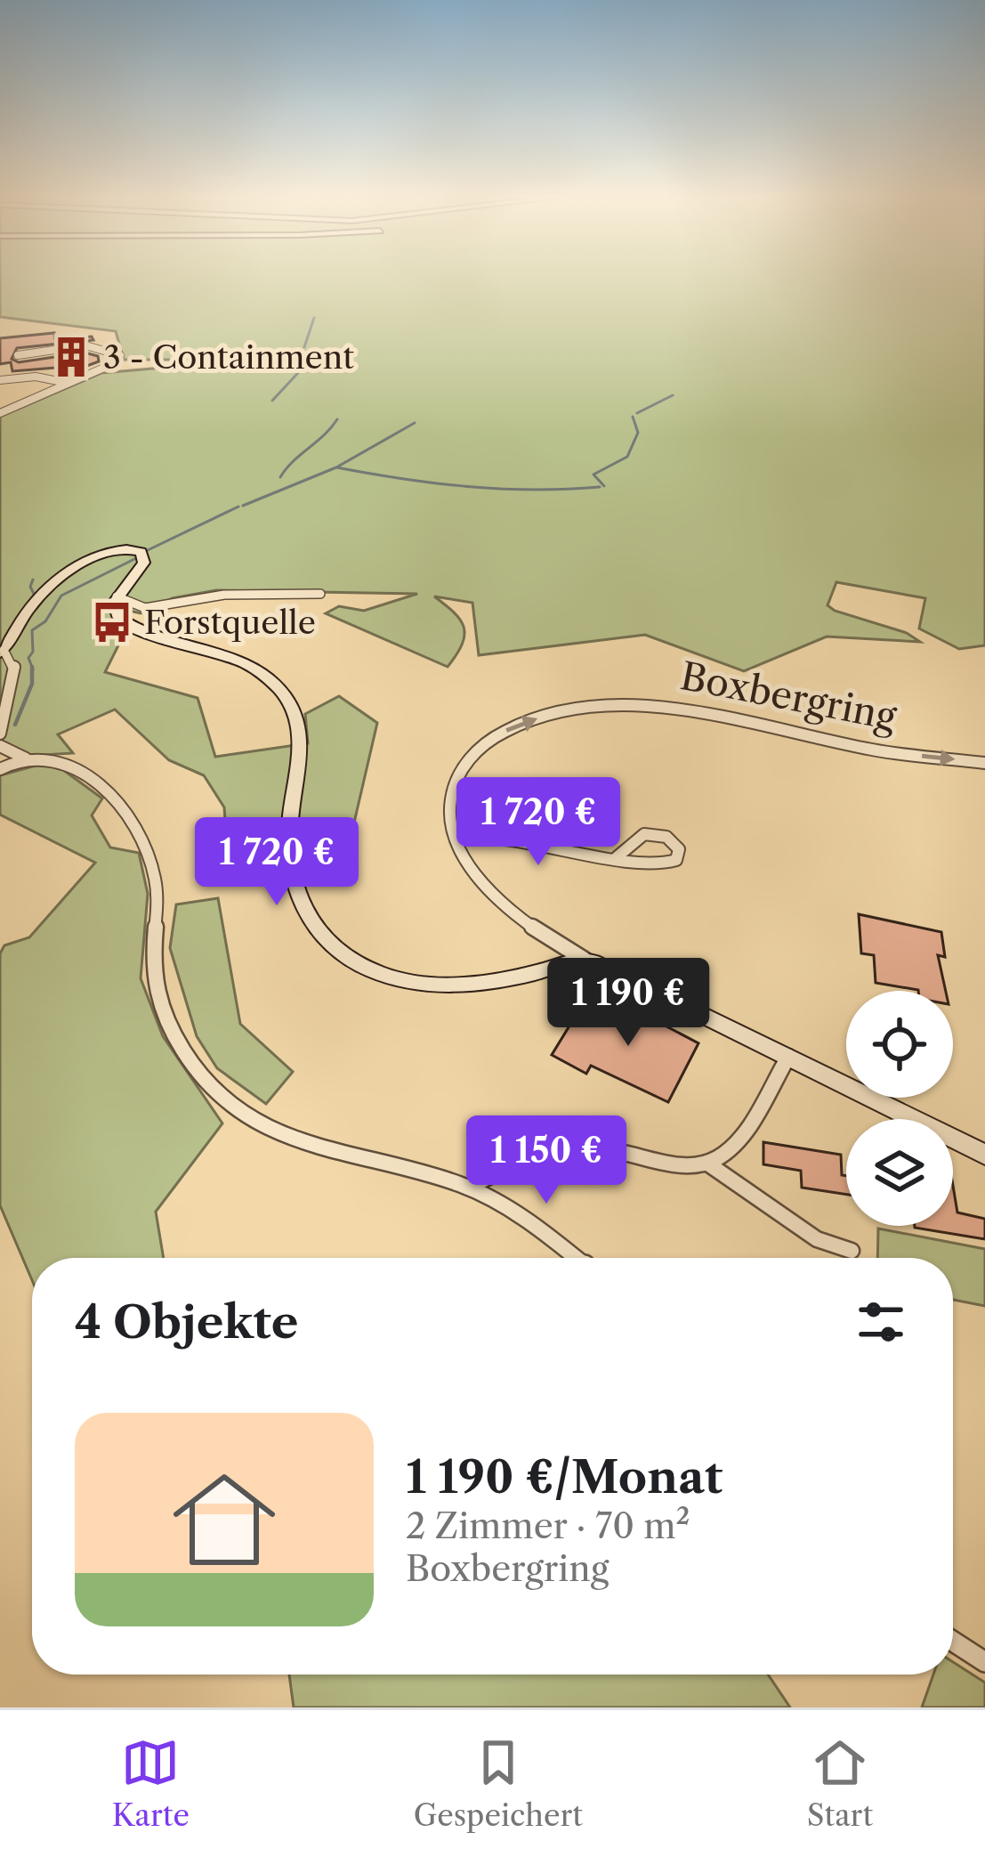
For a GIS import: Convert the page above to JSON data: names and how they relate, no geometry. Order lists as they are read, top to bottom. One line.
{"streets":{"street":["Boxbergring"]},"one_way":["Boxbergring"],"places":{"building":["3 - Containment"],"bus stop":["Forstquelle"]},"page":{"price":["1 720 €","1 720 €","1 190 €","1 150 €"],"heading":"4 Objekte","list":[{"name":"1 190 €/Monat","note":"2 Zimmer · 70 m² · Boxbergring"}],"tabs":["Karte","Gespeichert","Start"]}}
